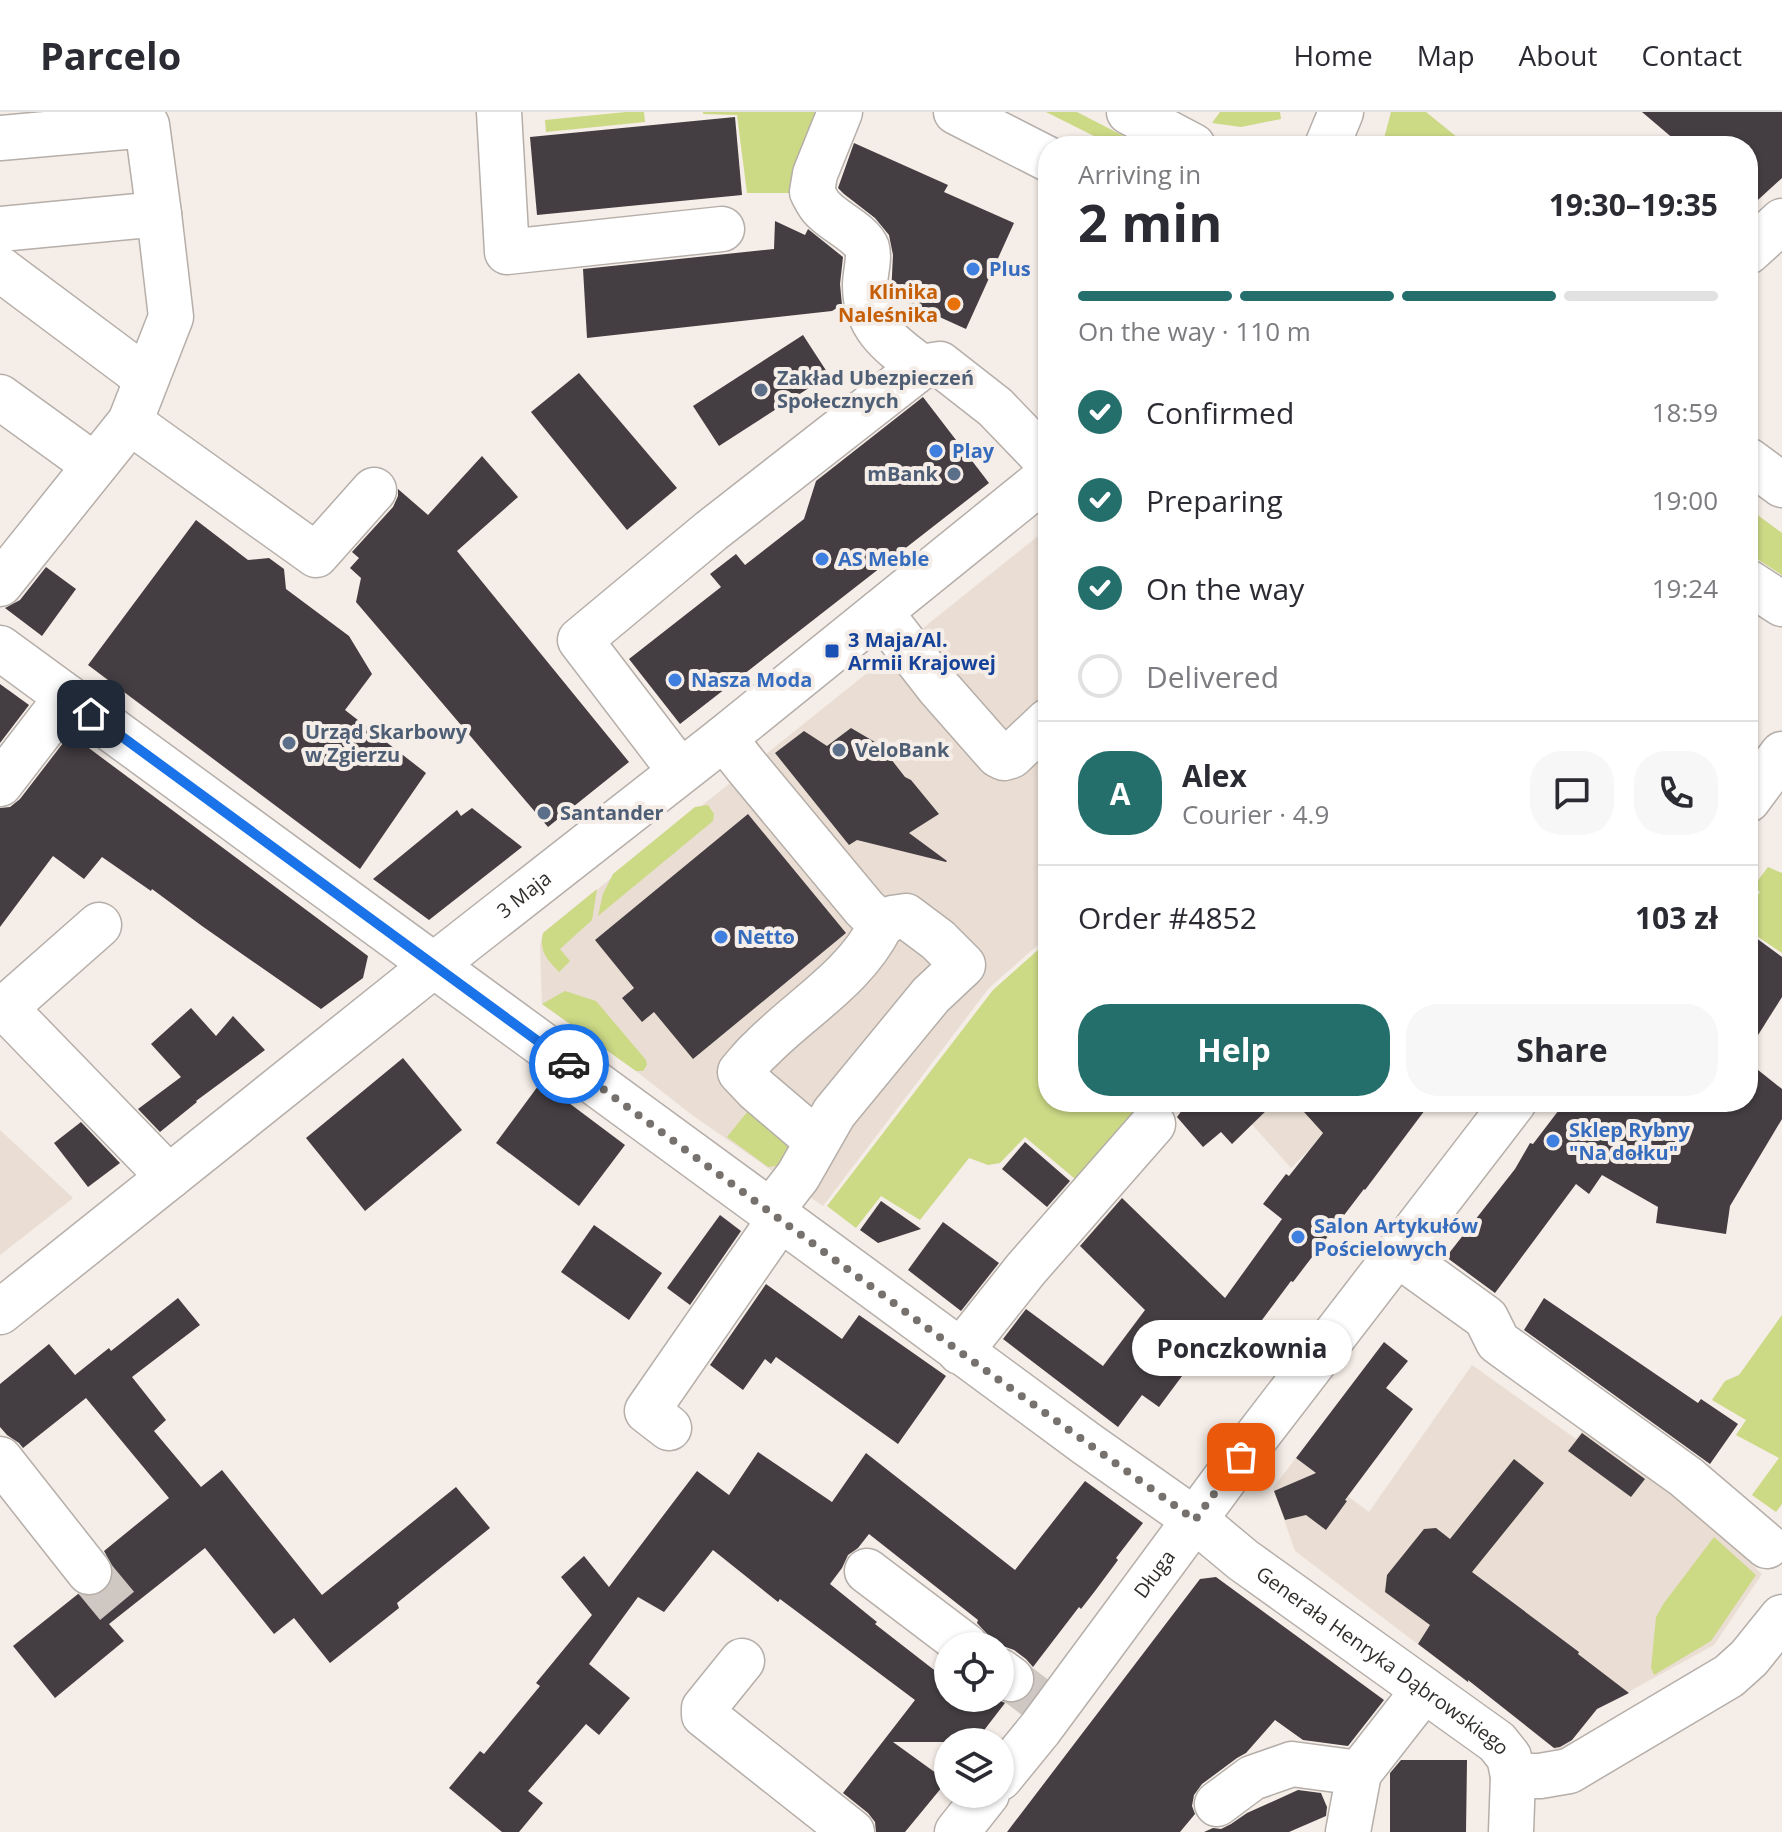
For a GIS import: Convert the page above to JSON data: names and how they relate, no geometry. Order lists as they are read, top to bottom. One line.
{"streets":{"street":["3 Maja","Długa","Generała Henryka Dąbrowskiego"]},"crossings":[["3 Maja","Generała Henryka Dąbrowskiego"],["Długa","Generała Henryka Dąbrowskiego"]],"places":{"other":["Plus","Klinika Naleśnika","Zakład Ubezpieczeń Społecznych","Play","mBank","AS Meble","Nasza Moda","Urząd Skarbowy w Zgierzu","VeloBank","Santander","Netto","Sklep Rybny \"Na dołku\"","Salon Artykułów Pościelowych","Ponczkownia"],"transit":["3 Maja/Al. Armii Krajowej"]},"page":{"header":"Parcelo","nav":["Home","Map","About","Contact"],"heading":["2 min","Arriving in","19:30–19:35"],"panel":["Alex","Courier · 4.9","Order #4852","103 zł"],"bar":"On the way · 110 m","list":[["Confirmed","18:59"],["Preparing","19:00"],["On the way","19:24"],"Delivered"],"round":"A","buttons":["Help","Share"],"bubble":"Ponczkownia"}}
